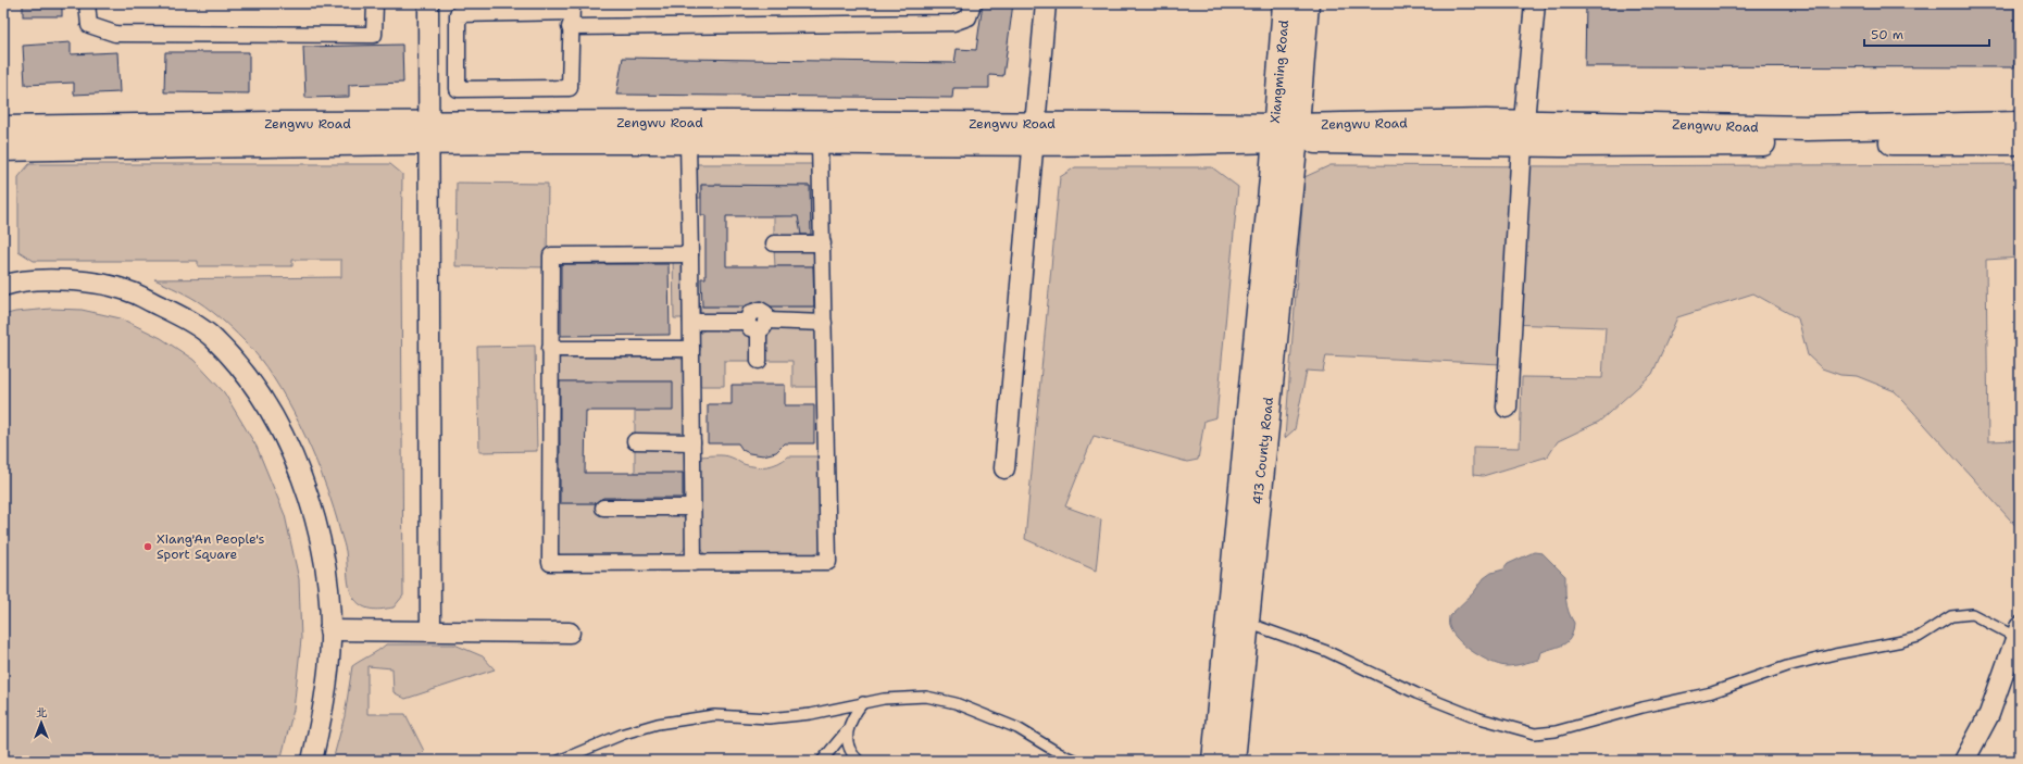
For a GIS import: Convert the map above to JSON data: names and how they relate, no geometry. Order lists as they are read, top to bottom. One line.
{"streets":{"street":["Xiangming Road","Zengwu Road","413 County Road"]},"crossings":[["Xiangming Road","Zengwu Road"],["Xiangming Road","413 County Road"],["Zengwu Road","413 County Road"]],"places":["Xiang'An People's Sport Square"],"scale_bar":"50 m","north":"top"}
